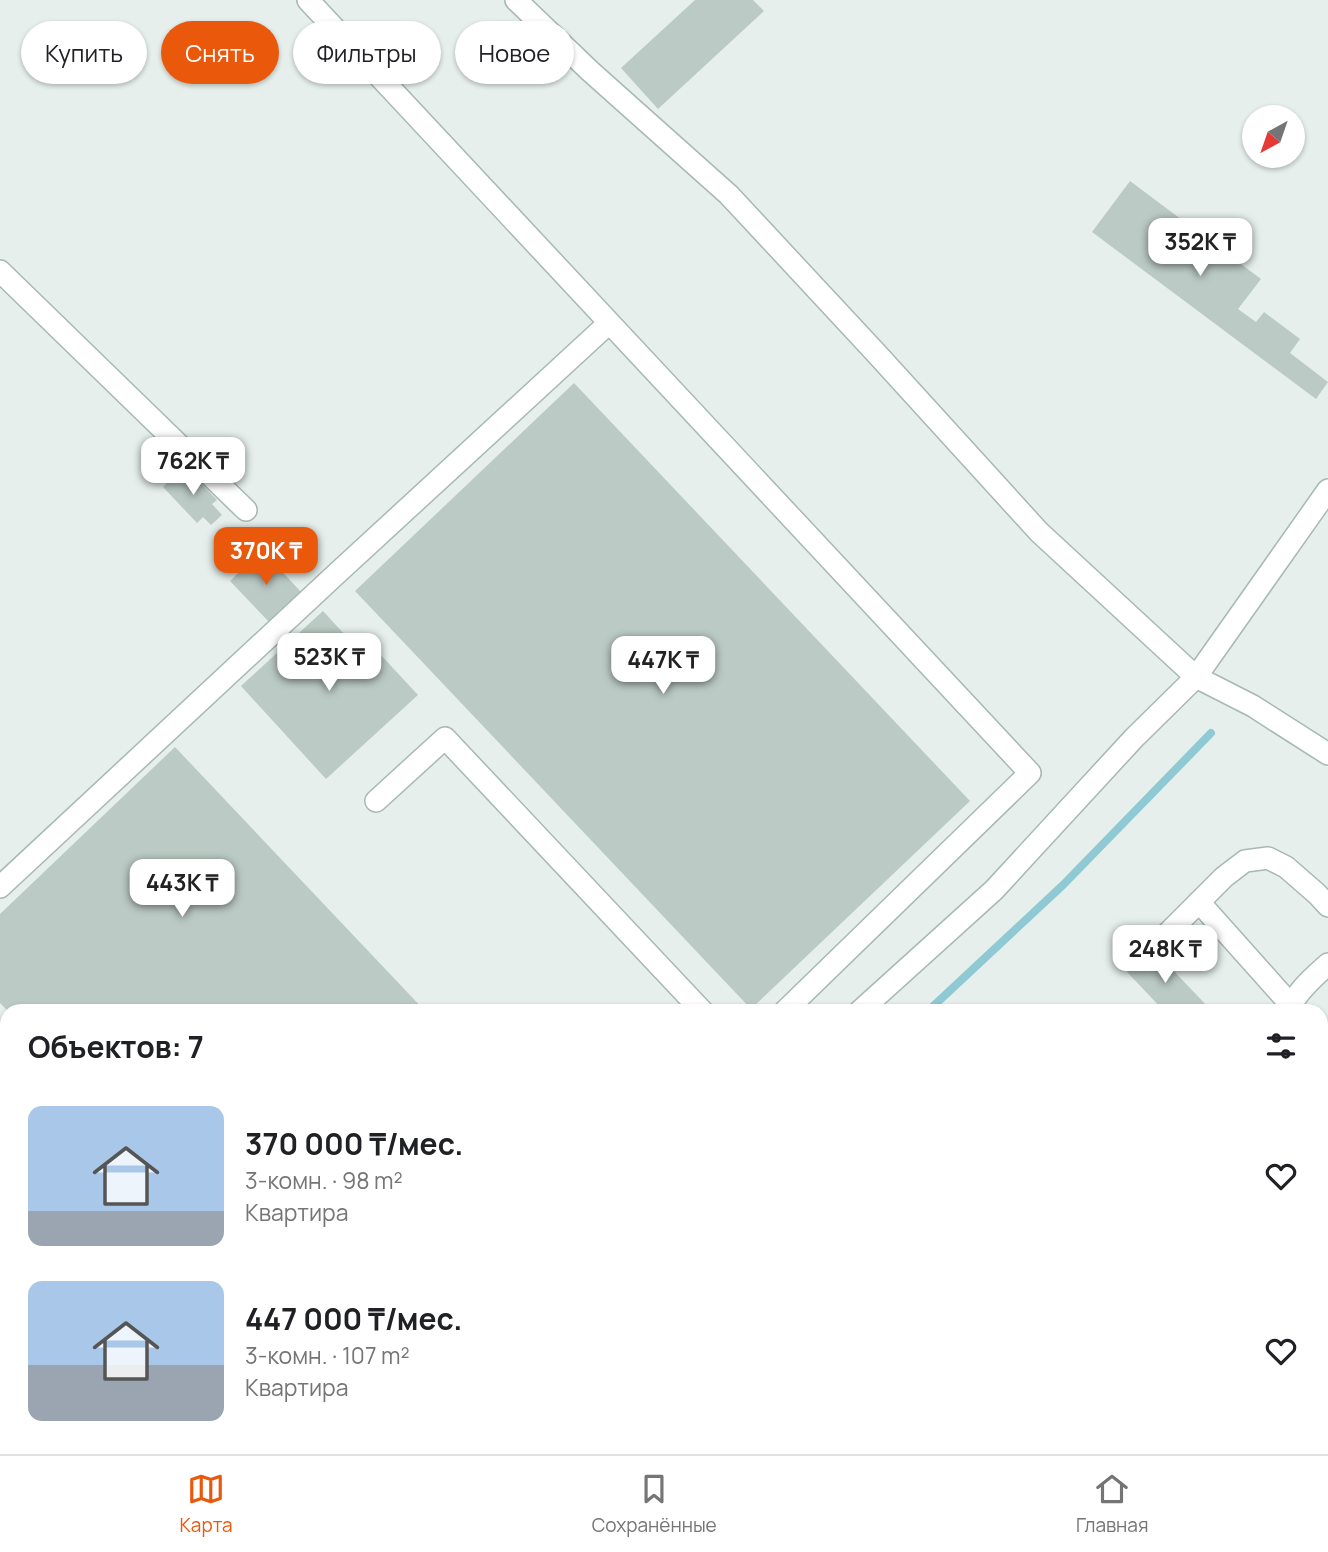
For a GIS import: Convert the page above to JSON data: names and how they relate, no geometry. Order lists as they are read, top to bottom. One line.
{"north":"bottom left","page":{"chip":["Купить","Снять","Фильтры","Новое"],"price":["352K ₸","762K ₸","370K ₸","523K ₸","447K ₸","443K ₸","248K ₸"],"heading":"Объектов: 7","list":[{"name":"370 000 ₸/мес.","note":"3-комн. · 98 m² · Квартира"},{"name":"447 000 ₸/мес.","note":"3-комн. · 107 m² · Квартира"}],"tabs":["Карта","Сохранённые","Главная"]}}
